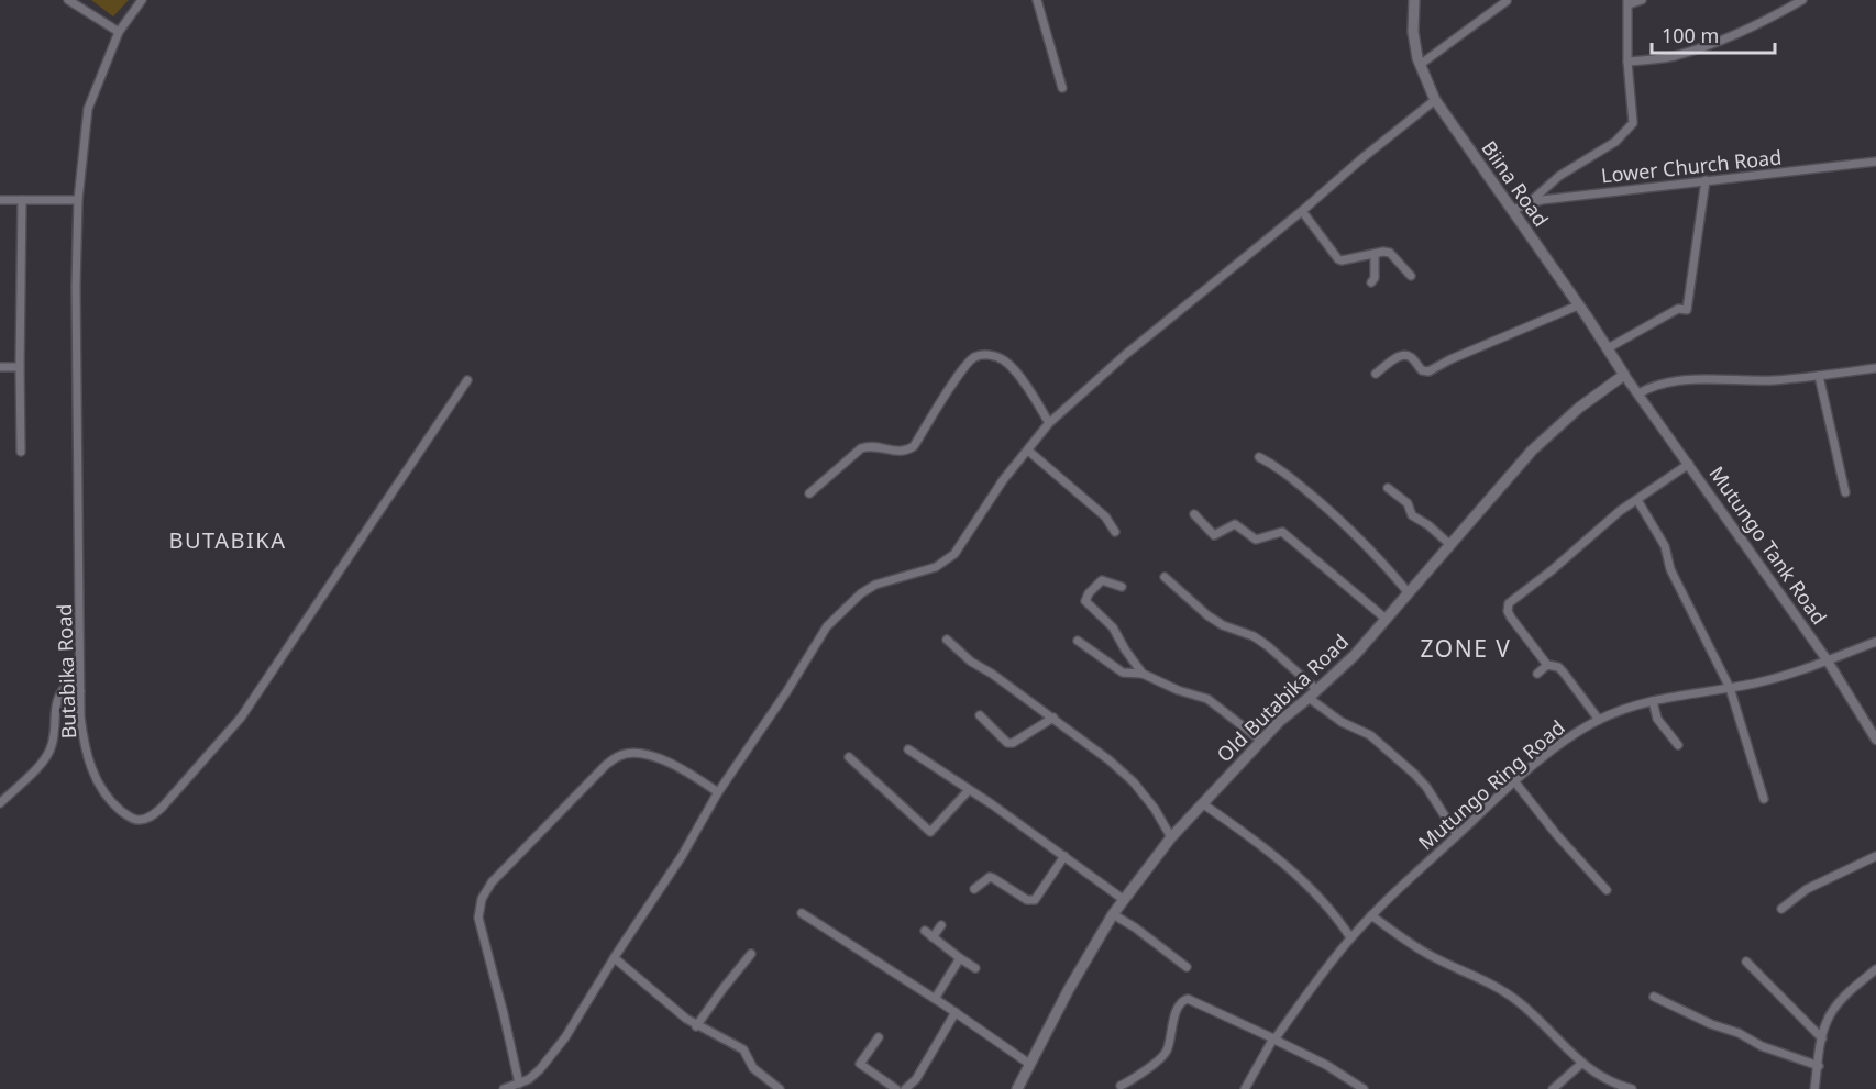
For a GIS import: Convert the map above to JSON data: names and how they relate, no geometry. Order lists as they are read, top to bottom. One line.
{"streets":{"main road":["Biina Road","Old Butabika Road"],"street":["Lower Church Road","Mutungo Tank Road","Butabika Road","Mutungo Ring Road"]},"crossings":[["Lower Church Road","Biina Road"],["Biina Road","Mutungo Tank Road"],["Biina Road","Old Butabika Road"],["Mutungo Tank Road","Old Butabika Road"],["Mutungo Tank Road","Mutungo Ring Road"]],"districts":["BUTABIKA","ZONE V"],"scale_bar":"100 m"}
